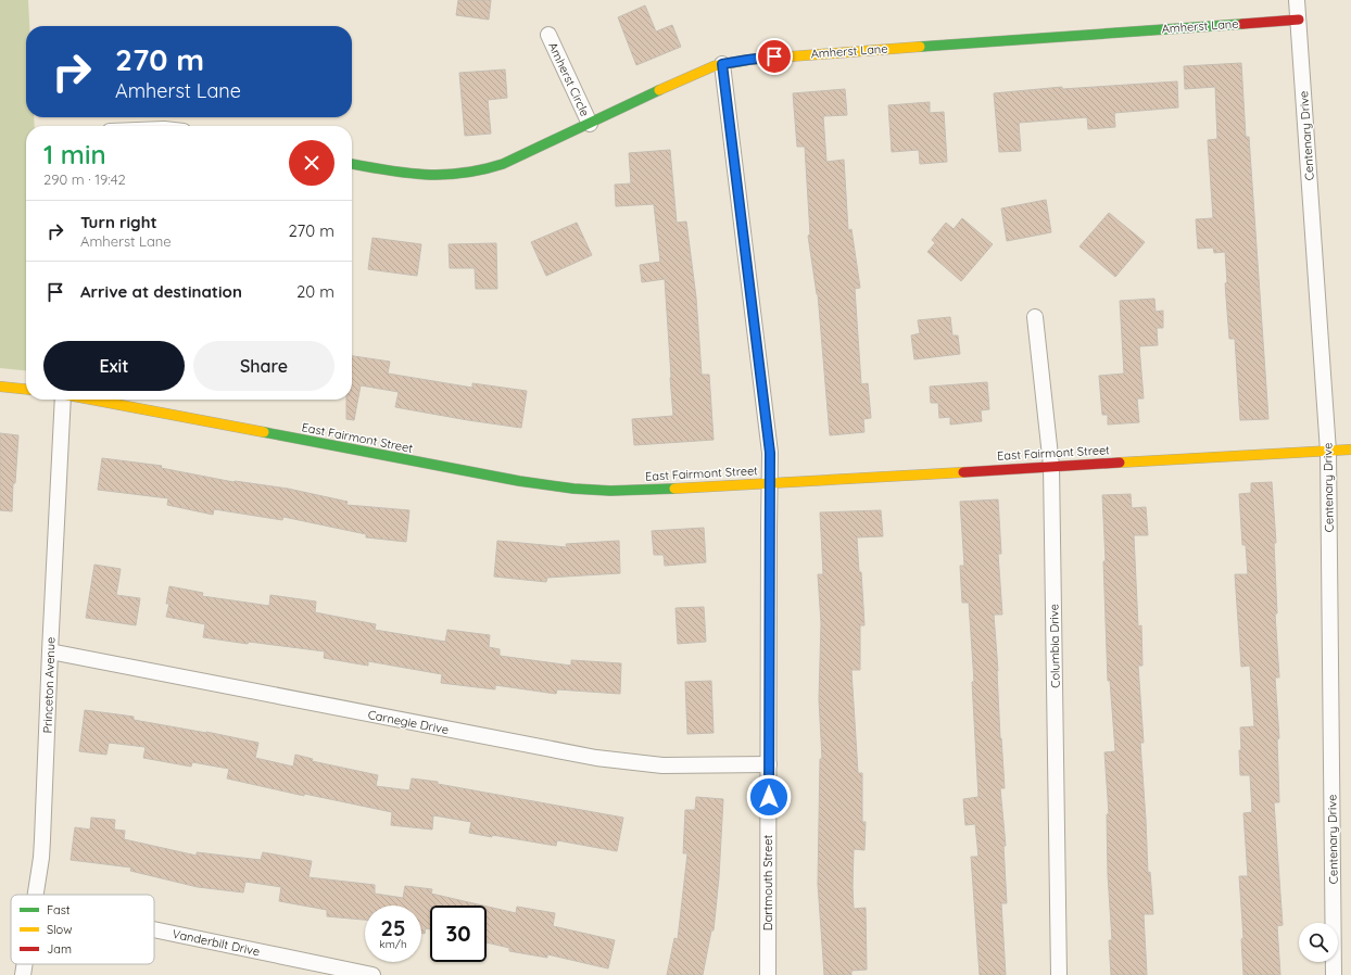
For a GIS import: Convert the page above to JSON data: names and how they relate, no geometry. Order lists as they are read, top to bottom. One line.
{"streets":{"street":["Amherst Lane","Amherst Circle","Centenary Drive","East Fairmont Street","Columbia Drive","Princeton Avenue","Carnegie Drive","Dartmouth Street","Vanderbilt Drive"]},"crossings":[["Amherst Lane","Amherst Circle"],["Amherst Lane","Centenary Drive"],["Amherst Lane","Dartmouth Street"],["Centenary Drive","East Fairmont Street"],["East Fairmont Street","Columbia Drive"],["East Fairmont Street","Dartmouth Street"],["Princeton Avenue","Carnegie Drive"],["Carnegie Drive","Dartmouth Street"]],"legend":["Fast","Slow","Jam"],"page":{"turn":["270 m","Amherst Lane"],"heading":["1 min","290 m · 19:42"],"list":[{"name":"Turn right","note":"Amherst Lane","value":"270 m"},{"name":"Arrive at destination","value":"20 m"}],"buttons":["Exit","Share"],"speed":"25 km/h","limit":"30"}}
